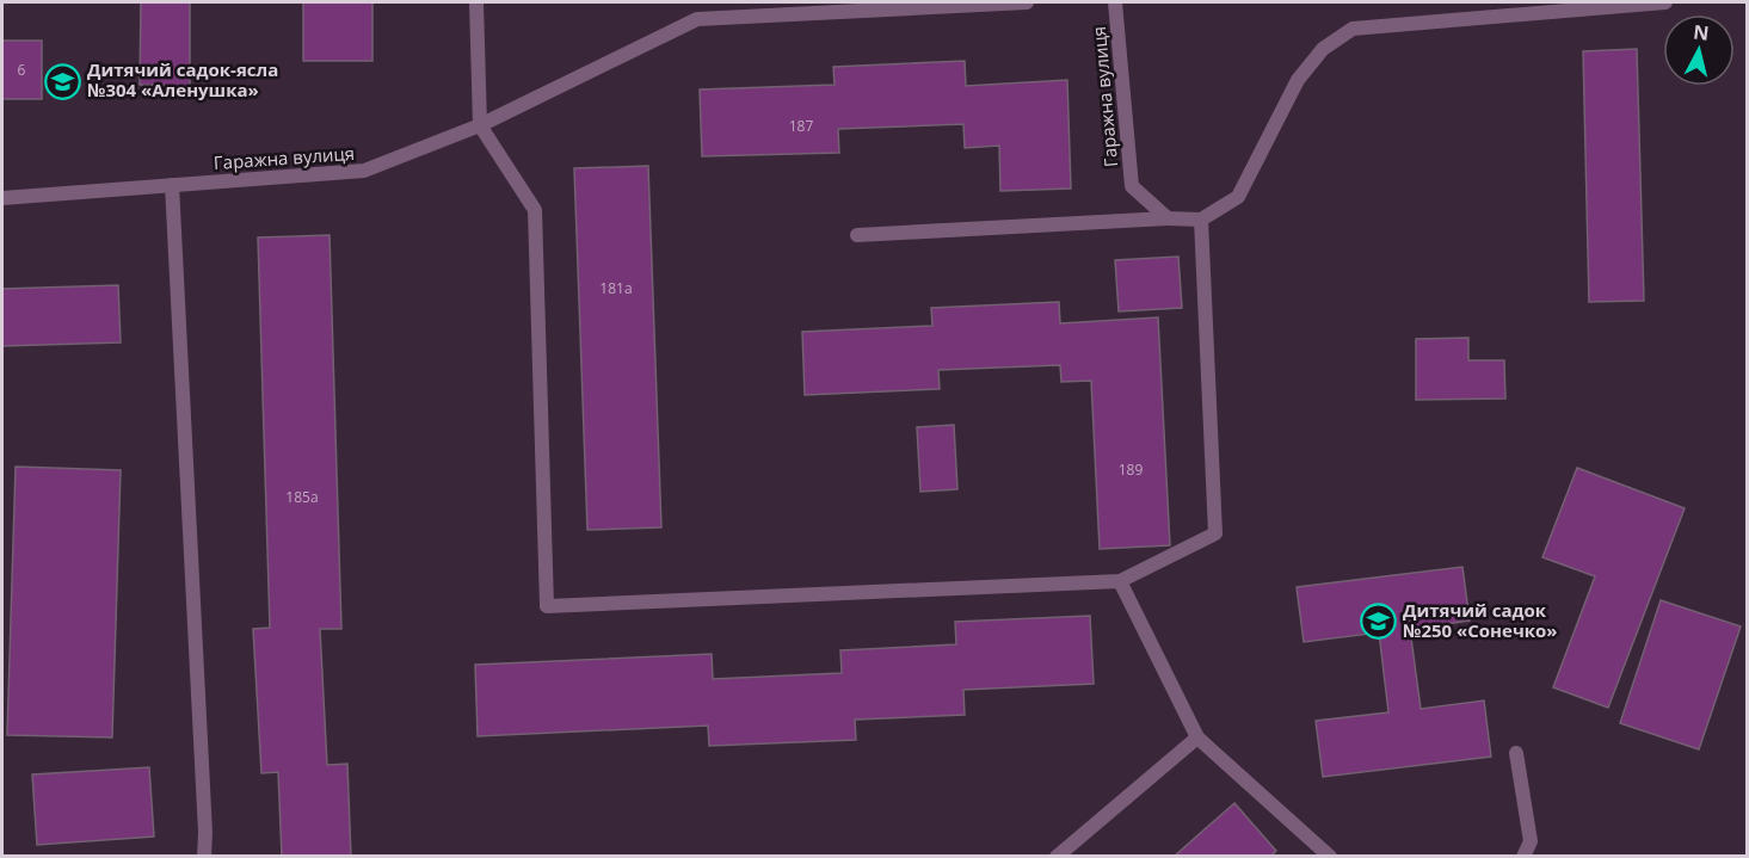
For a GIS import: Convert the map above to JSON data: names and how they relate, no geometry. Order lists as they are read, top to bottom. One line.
{"streets":{"street":["Гаражна вулиця"]},"places":{"school or university":["Дитячий садок-ясла №304 «Аленушка»","Дитячий садок №250 «Сонечко»"]},"house_numbers":["6","187","181а","189","185а"],"north":"top"}
